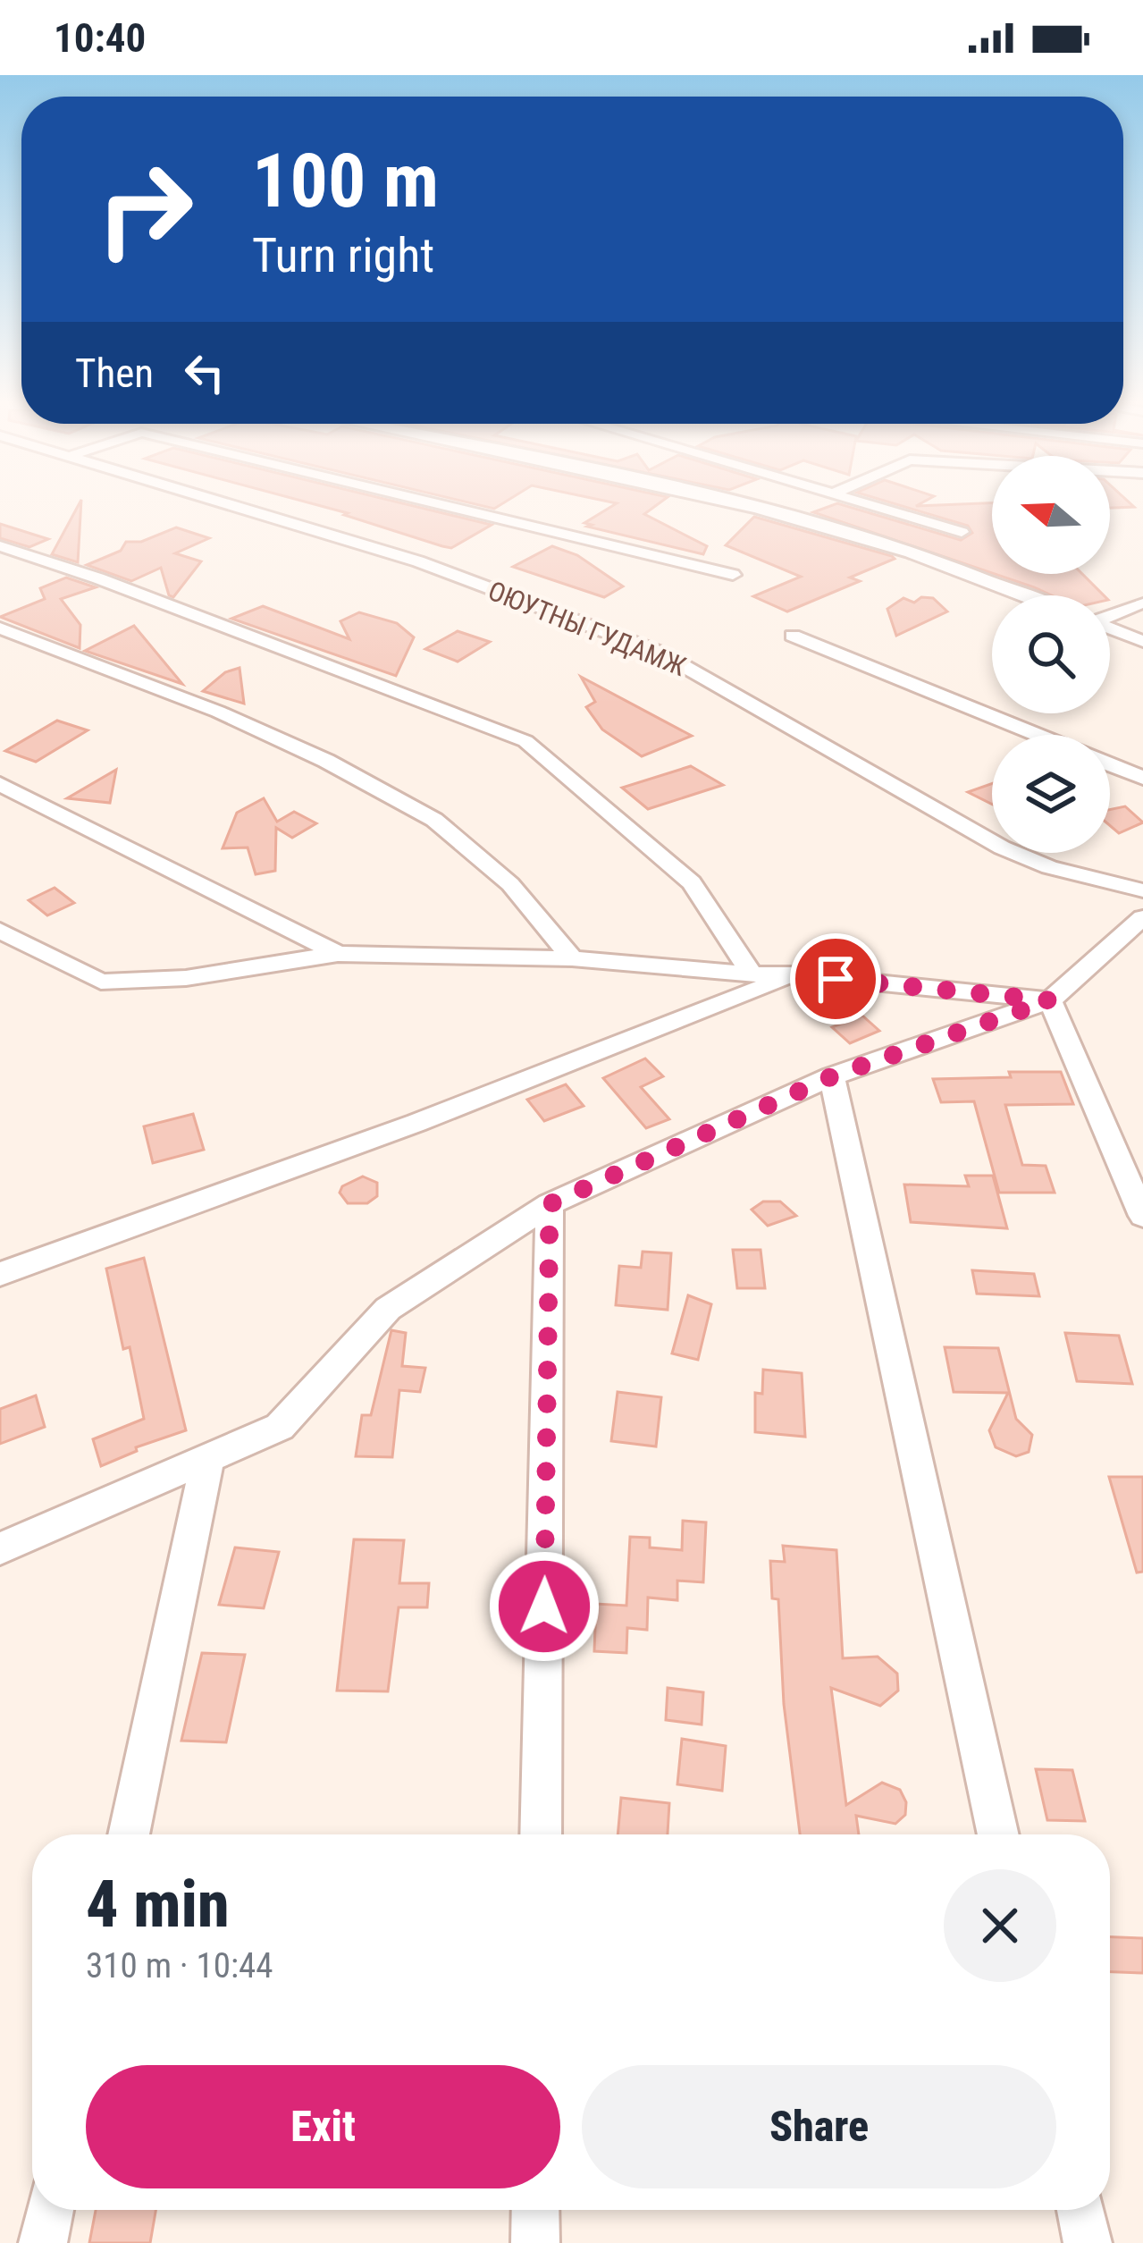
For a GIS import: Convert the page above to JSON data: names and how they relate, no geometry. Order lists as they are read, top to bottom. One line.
{"streets":{"street":["ОЮУТНЫ ГУДАМЖ"]},"north":"left","page":{"status":"10:40","turn":["100 m","Turn right"],"then":"Then","heading":["4 min","310 m · 10:44"],"buttons":["Exit","Share"]}}
